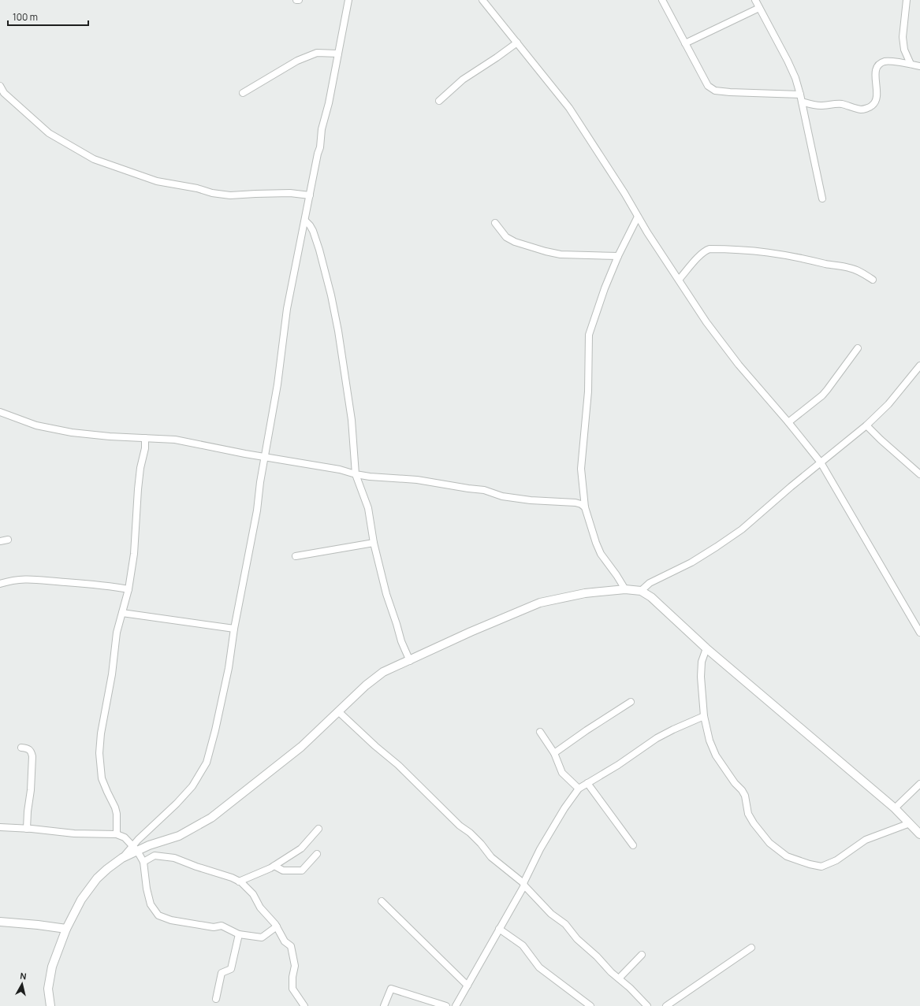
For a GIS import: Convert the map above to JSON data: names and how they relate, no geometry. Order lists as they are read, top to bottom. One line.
{"scale_bar":"100 m","north":"top"}
